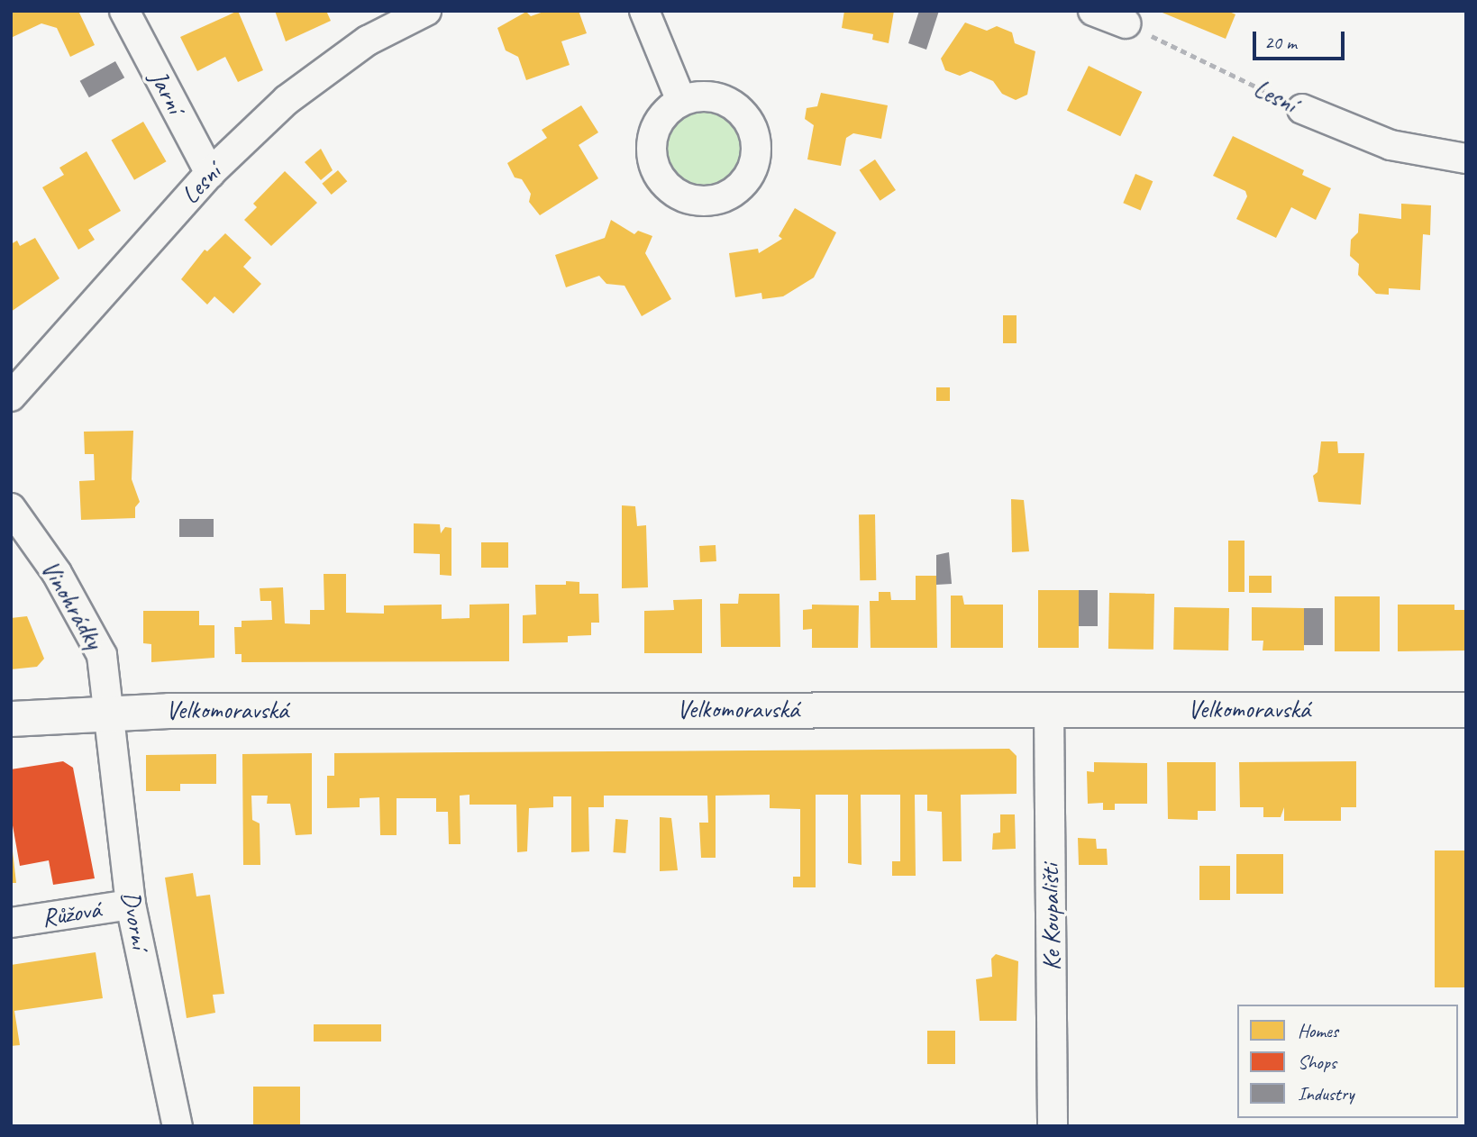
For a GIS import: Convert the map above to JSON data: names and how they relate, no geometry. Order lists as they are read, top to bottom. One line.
{"streets":{"street":["Jarní","Lesní","Vinohrádky","Velkomoravská","Růžová","Ke Koupališti","Dvorní"]},"crossings":[["Jarní","Lesní"],["Vinohrádky","Velkomoravská"],["Vinohrádky","Dvorní"],["Velkomoravská","Ke Koupališti"],["Velkomoravská","Dvorní"],["Růžová","Dvorní"]],"legend":["Homes","Shops","Industry"],"scale_bar":"20 m"}
